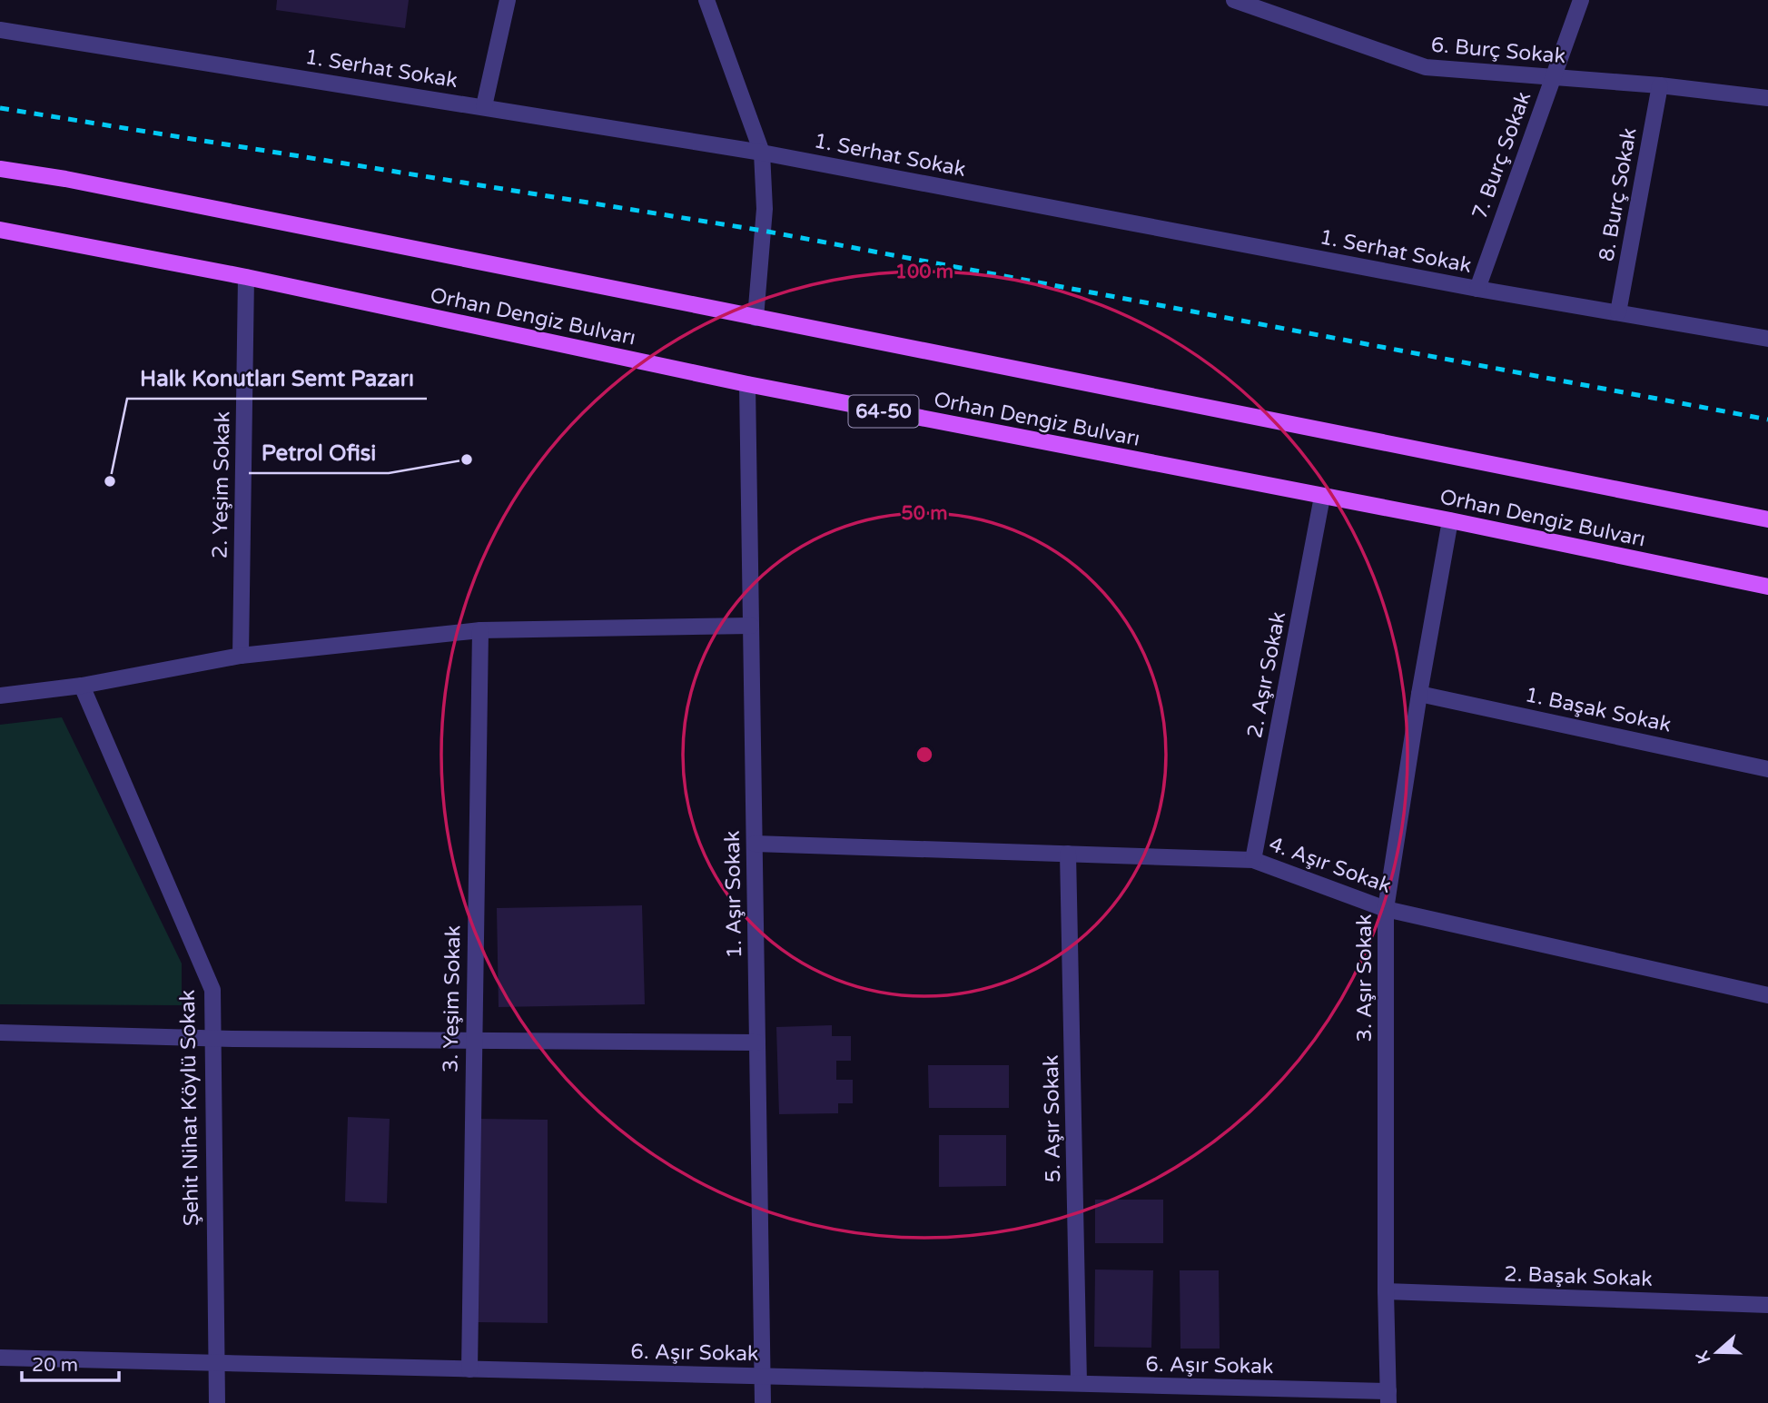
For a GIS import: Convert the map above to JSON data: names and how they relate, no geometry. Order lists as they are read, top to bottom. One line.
{"streets":{"main road":["Orhan Dengiz Bulvarı","64-50"],"street":["6. Burç Sokak","1. Serhat Sokak","7. Burç Sokak","8. Burç Sokak","2. Yeşim Sokak","2. Aşır Sokak","1. Başak Sokak","4. Aşır Sokak","1. Aşır Sokak","3. Aşır Sokak","3. Yeşim Sokak","Şehit Nihat Köylü Sokak","5. Aşır Sokak","2. Başak Sokak","6. Aşır Sokak"]},"crossings":[["6. Burç Sokak","7. Burç Sokak"],["6. Burç Sokak","8. Burç Sokak"],["1. Serhat Sokak","7. Burç Sokak"],["1. Serhat Sokak","8. Burç Sokak"],["Orhan Dengiz Bulvarı","2. Yeşim Sokak"],["Orhan Dengiz Bulvarı","2. Aşır Sokak"],["Orhan Dengiz Bulvarı","1. Aşır Sokak"],["Orhan Dengiz Bulvarı","3. Aşır Sokak"],["2. Aşır Sokak","4. Aşır Sokak"],["1. Başak Sokak","3. Aşır Sokak"],["4. Aşır Sokak","1. Aşır Sokak"],["4. Aşır Sokak","3. Aşır Sokak"],["4. Aşır Sokak","5. Aşır Sokak"],["1. Aşır Sokak","6. Aşır Sokak"],["3. Aşır Sokak","2. Başak Sokak"],["3. Aşır Sokak","6. Aşır Sokak"],["3. Yeşim Sokak","6. Aşır Sokak"],["Şehit Nihat Köylü Sokak","6. Aşır Sokak"],["5. Aşır Sokak","6. Aşır Sokak"]],"places":["Petrol Ofisi","Halk Konutları Semt Pazarı"],"scale_bar":"20 m","north":"left","rings":["100 m","50 m"]}
